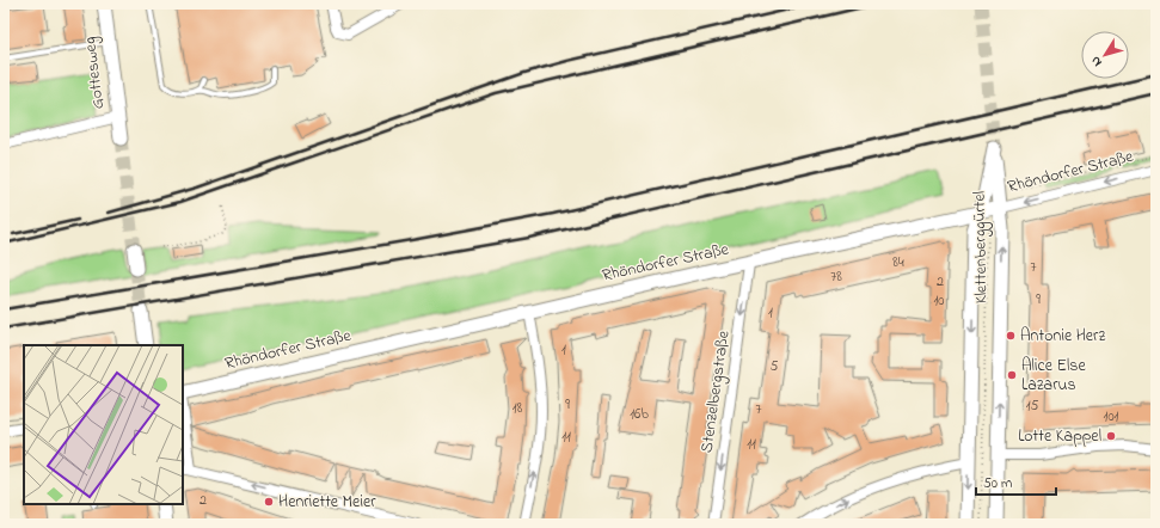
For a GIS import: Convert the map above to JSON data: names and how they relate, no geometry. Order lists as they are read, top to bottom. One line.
{"streets":{"street":["Gottesweg","Rhöndorfer Straße","Klettenberggürtel","Stenzelbergstraße"]},"crossings":[["Rhöndorfer Straße","Klettenberggürtel"],["Rhöndorfer Straße","Stenzelbergstraße"]],"one_way":["Stenzelbergstraße"],"places":["Antonie Herz","Alice Else Lazarus","Lotte Kappel","Henriette Meier"],"house_numbers":["84","7","78","2","9","10","1","1","5","9","15","18","7","16b","101","11","11","2"],"scale_bar":"50 m","north":"bottom left"}
